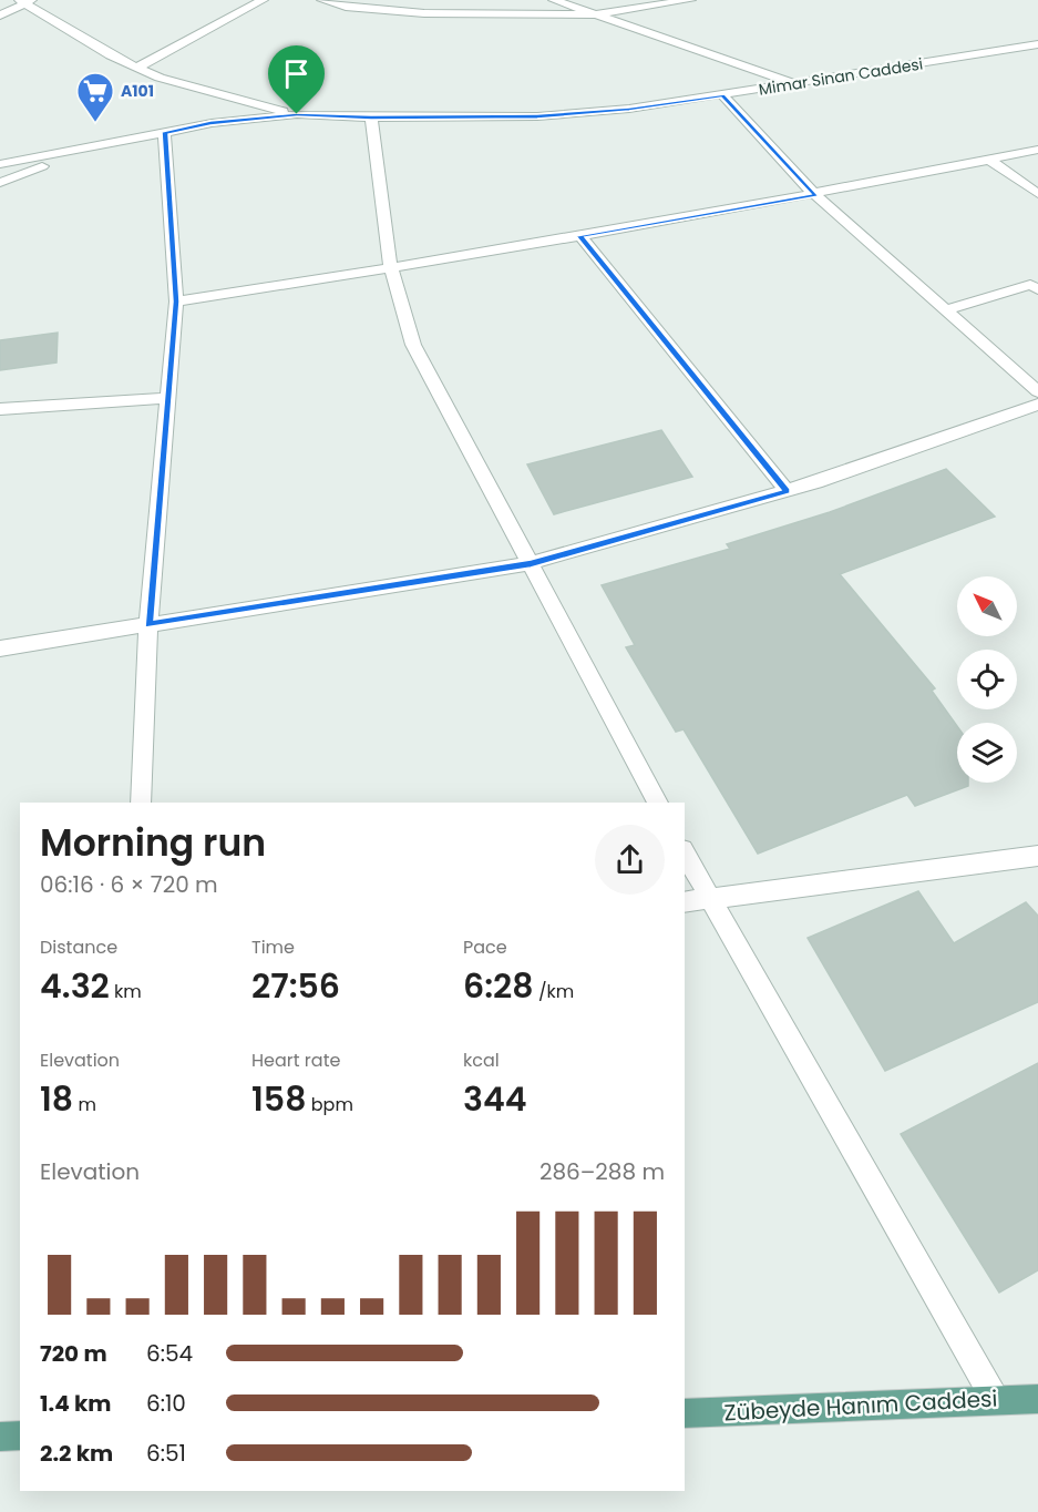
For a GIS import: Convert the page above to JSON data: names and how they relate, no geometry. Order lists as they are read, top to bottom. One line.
{"streets":{"main road":["Zübeyde Hanım Caddesi"],"street":["Mimar Sinan Caddesi"]},"places":{"supermarket":["A101"]},"north":"top left","page":{"heading":["Morning run","06:16 · 6 × 720 m"],"stats":[["Distance","4.32 km"],["Time","27:56"],["Pace","6:28 /km"],["Elevation","18 m"],["Heart rate","158 bpm"],["kcal","344"]],"chart":["Elevation","286–288 m"],"list":[{"name":"720 m","note":"6:54"},{"name":"1.4 km","note":"6:10"},{"name":"2.2 km","note":"6:51"}]}}
